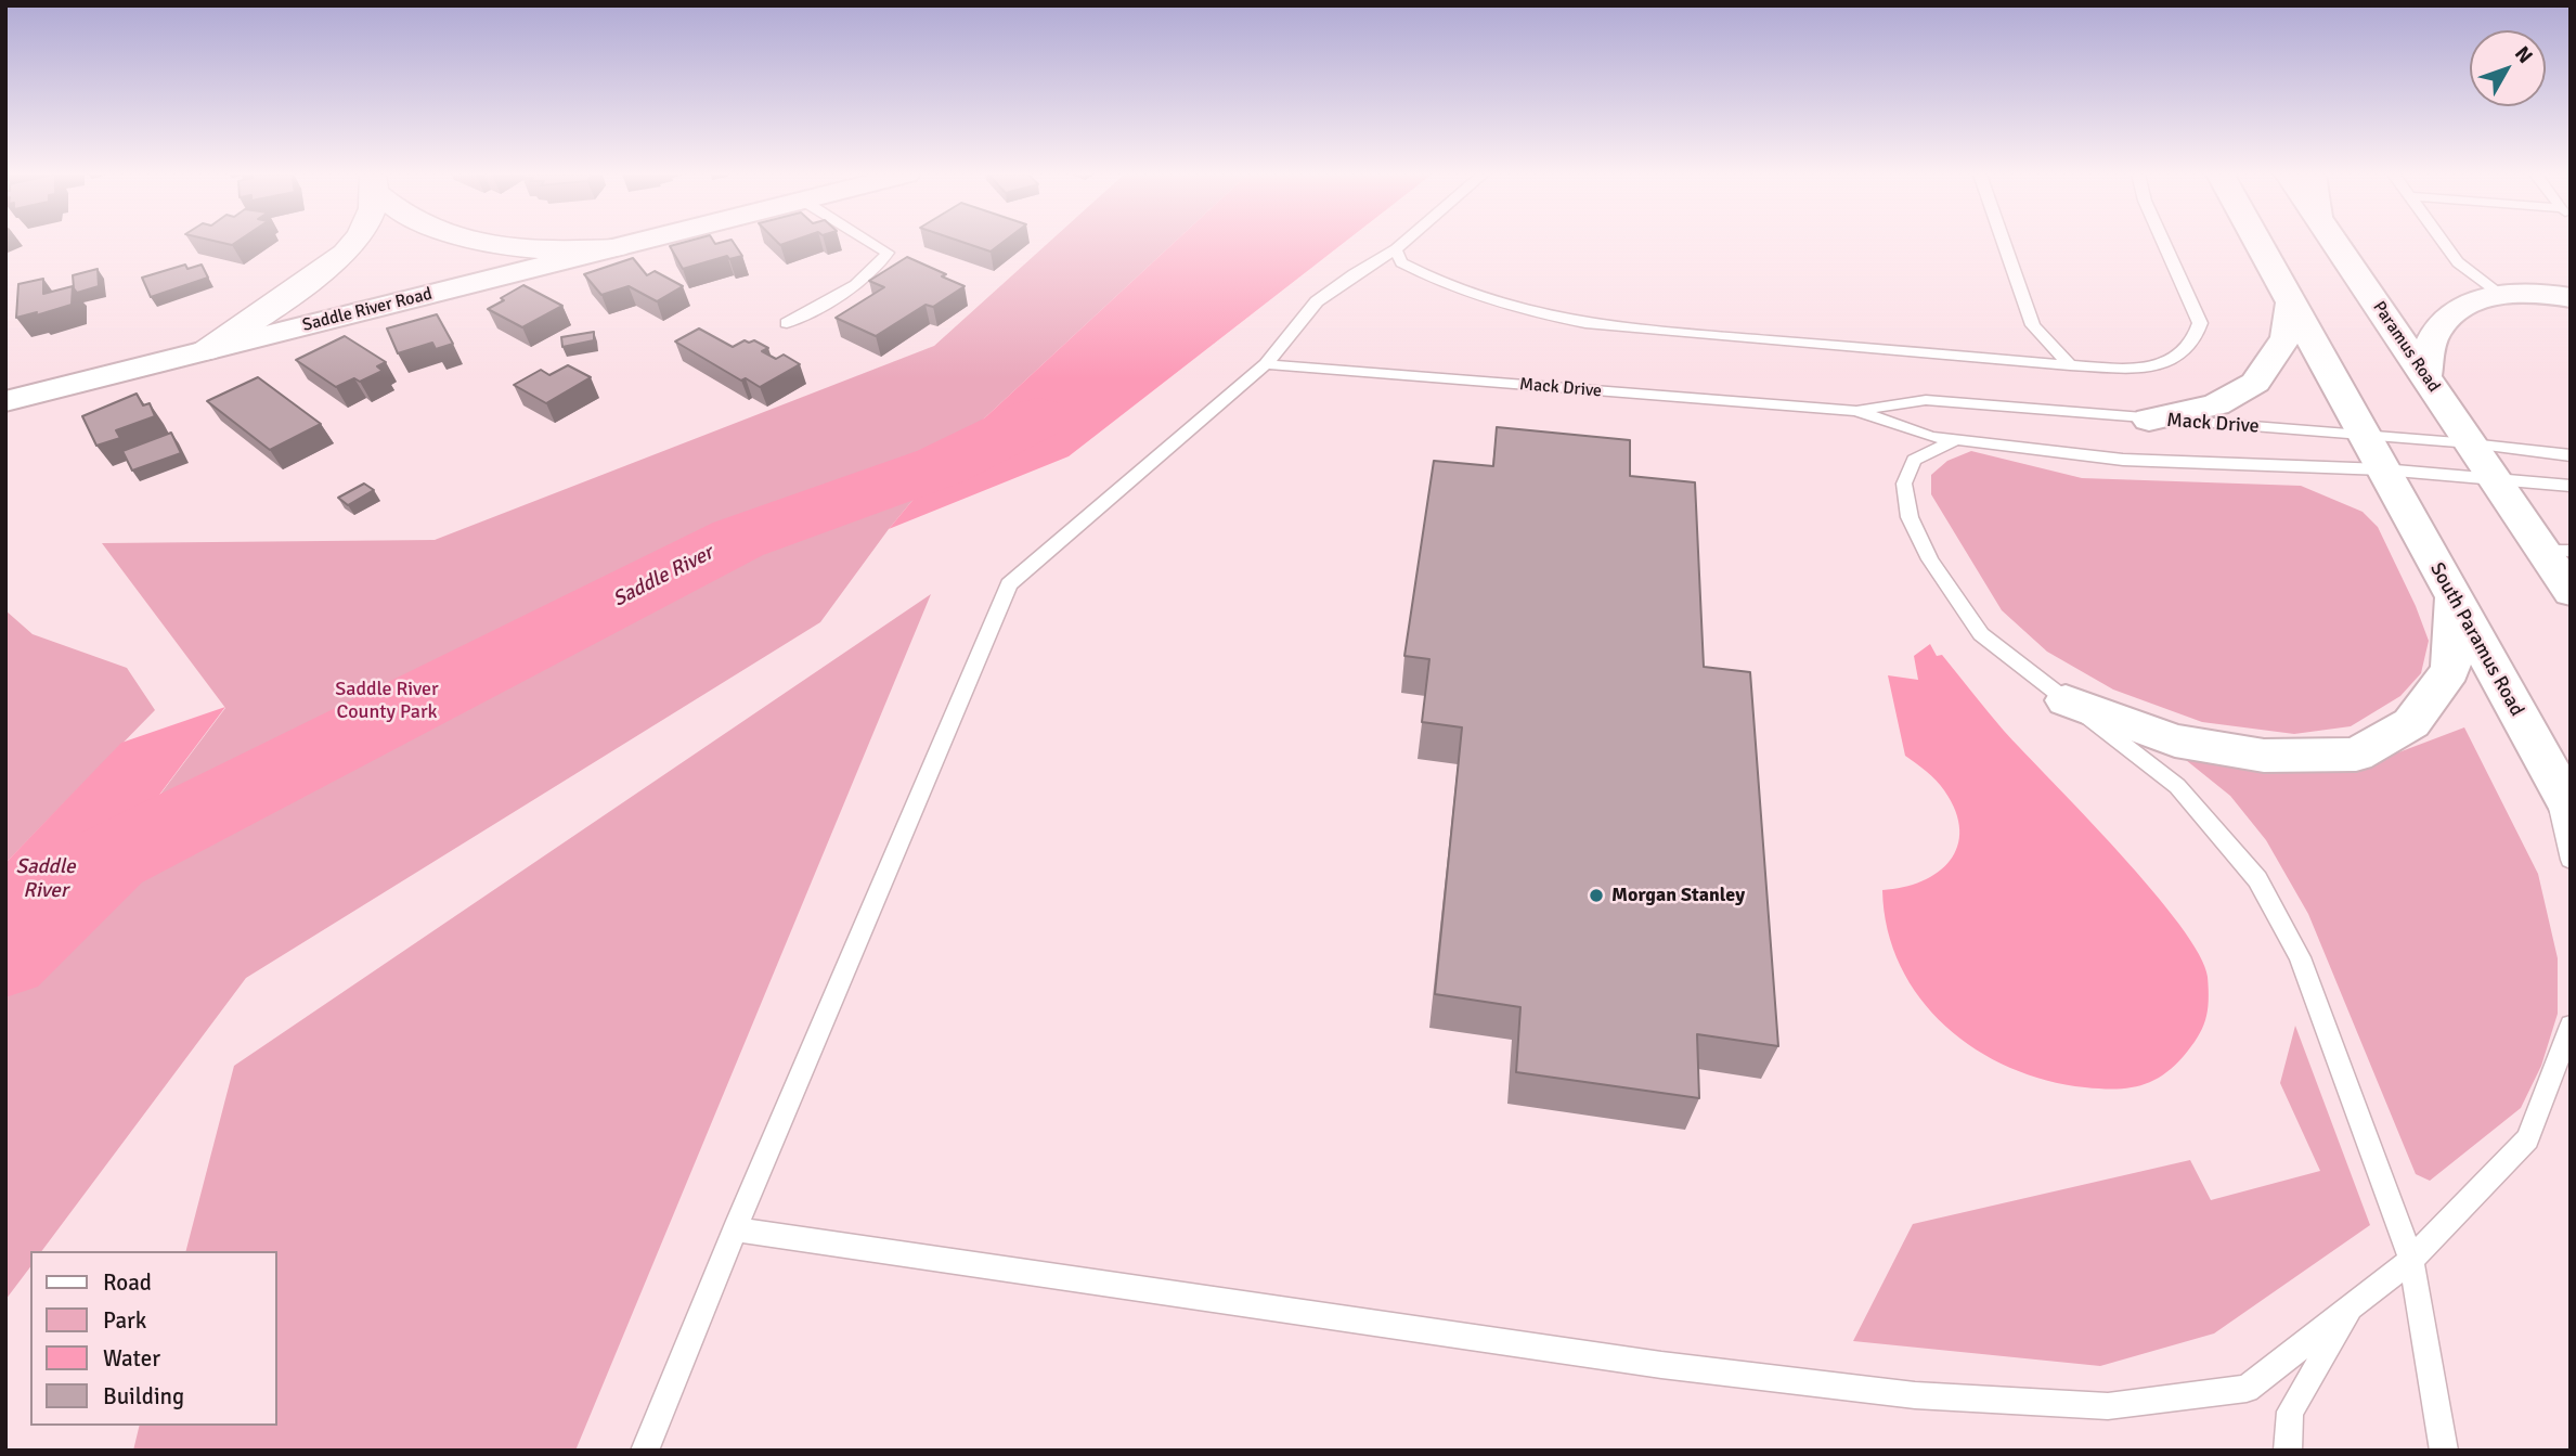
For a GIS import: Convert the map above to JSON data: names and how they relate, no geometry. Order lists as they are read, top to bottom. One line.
{"streets":{"main road":["Saddle River Road","Paramus Road","South Paramus Road"],"lane":["Mack Drive"]},"crossings":[["Paramus Road","Mack Drive"],["Mack Drive","South Paramus Road"]],"water":["Saddle River"],"parks":["Saddle River County Park"],"places":["Morgan Stanley"],"legend":["Road","Park","Water","Building"],"north":"top right"}
